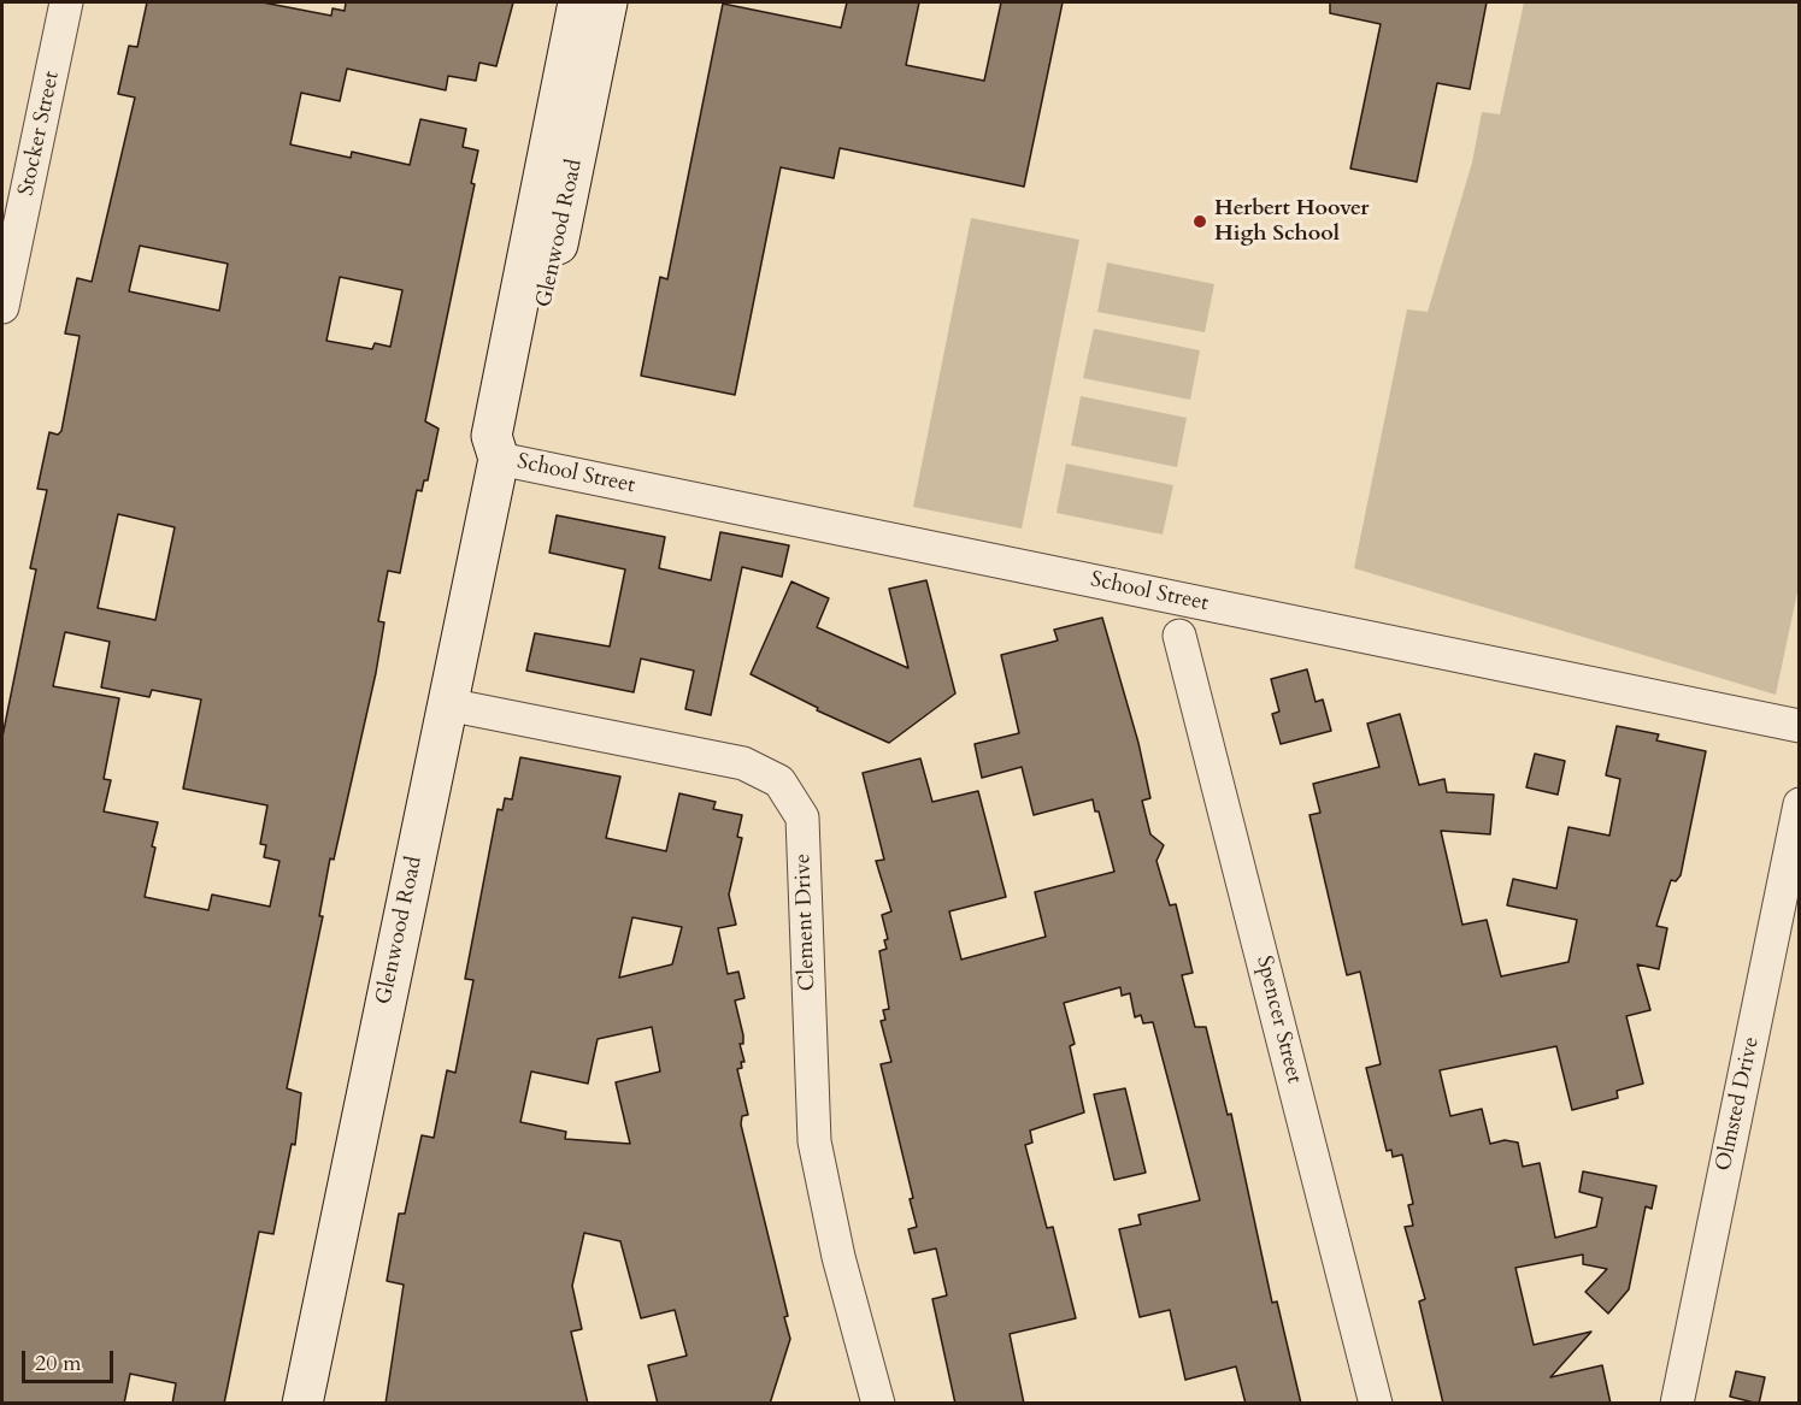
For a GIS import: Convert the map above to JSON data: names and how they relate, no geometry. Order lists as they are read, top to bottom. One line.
{"streets":{"street":["Stocker Street","Glenwood Road","School Street","Clement Drive","Spencer Street","Olmsted Drive"]},"crossings":[["Glenwood Road","School Street"],["Glenwood Road","Clement Drive"]],"places":["Herbert Hoover High School"],"scale_bar":"20 m"}
